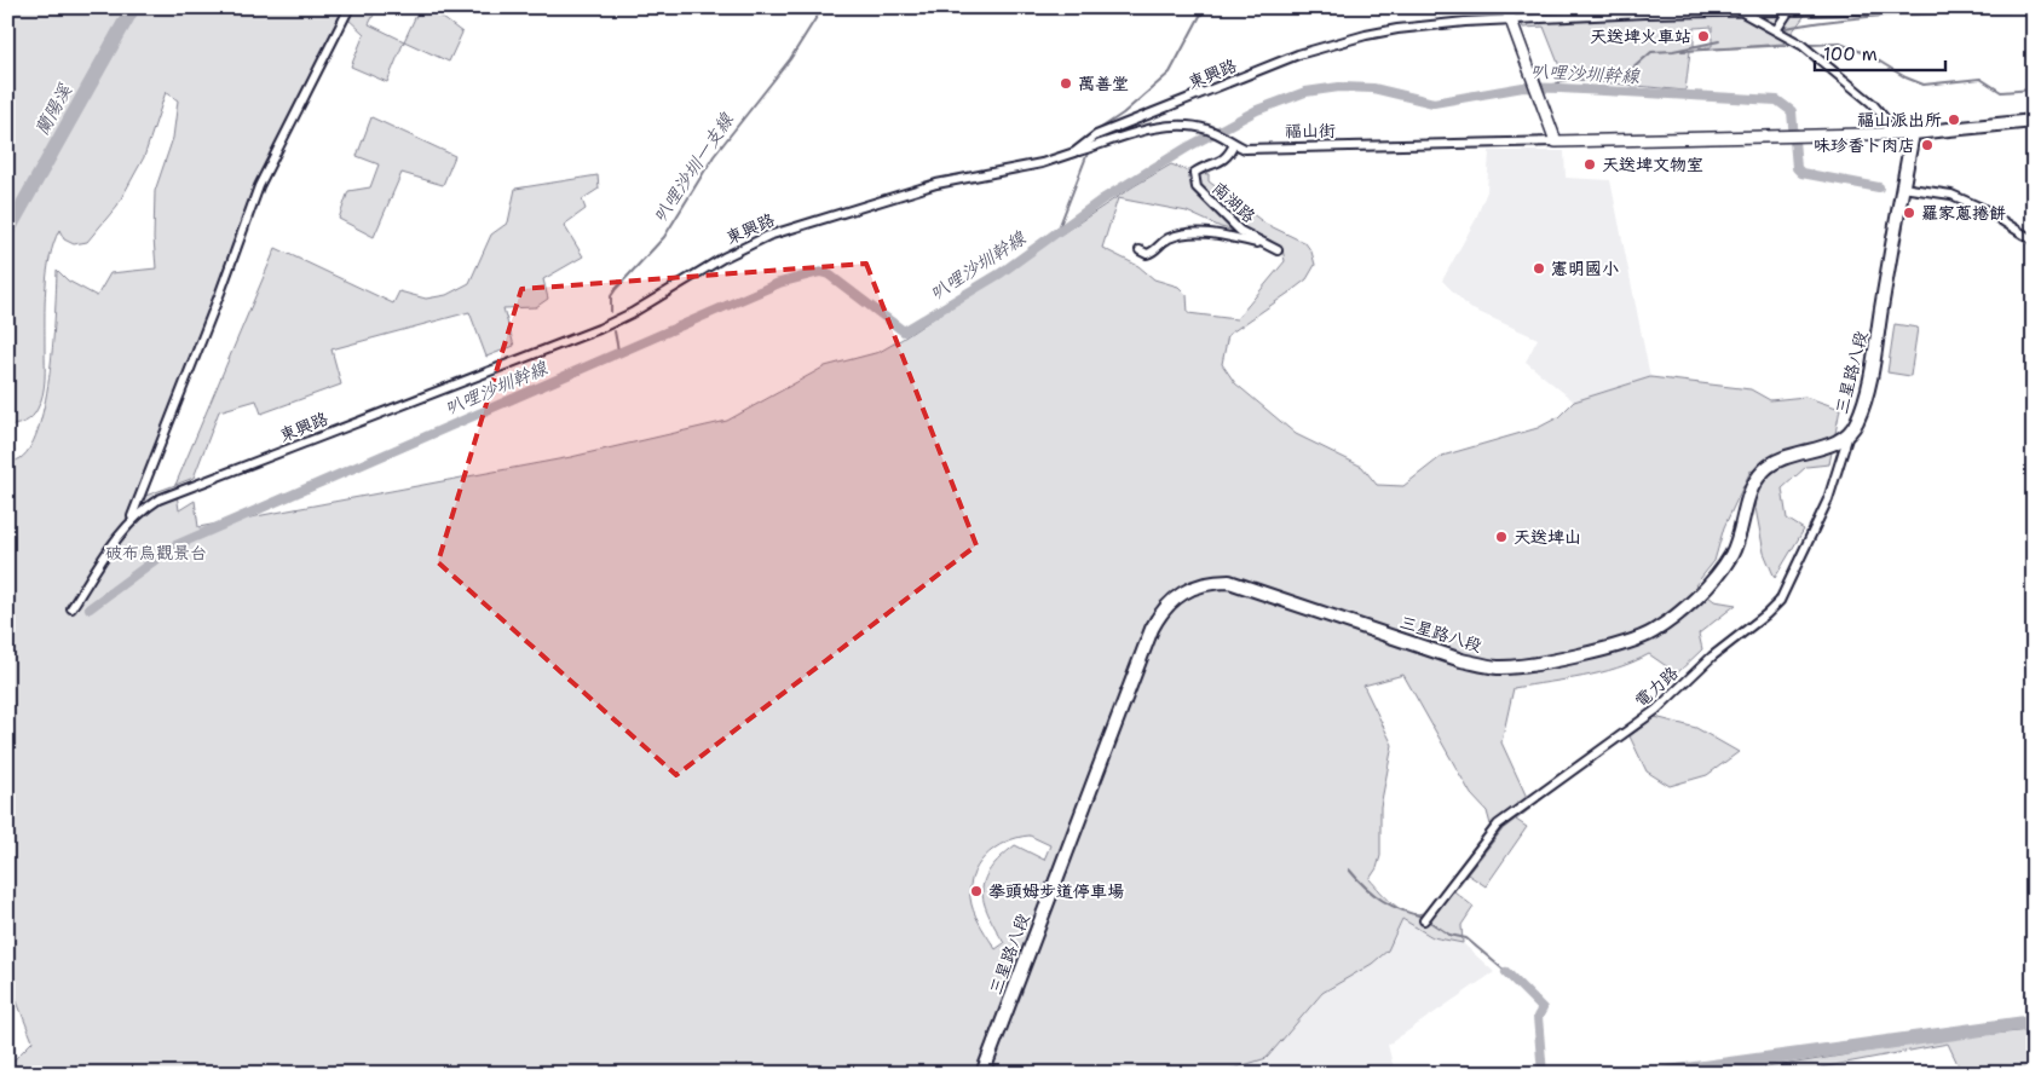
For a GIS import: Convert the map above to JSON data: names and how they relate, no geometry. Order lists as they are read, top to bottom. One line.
{"streets":{"main road":["三星路八段"],"street":["東興路","福山街","南湖路","電力路"]},"crossings":[["東興路","福山街"],["福山街","南湖路"],["福山街","三星路八段"],["三星路八段","電力路"]],"water":["叭哩沙圳幹線","蘭陽溪","叭哩沙圳一支線"],"parks":["破布烏觀景台"],"places":["天送埤火車站","萬善堂","福山派出所","味珍香卜肉店","天送埤文物室","羅家蔥捲餅","憲明國小","天送埤山","拳頭姆步道停車場"],"scale_bar":"100 m"}
